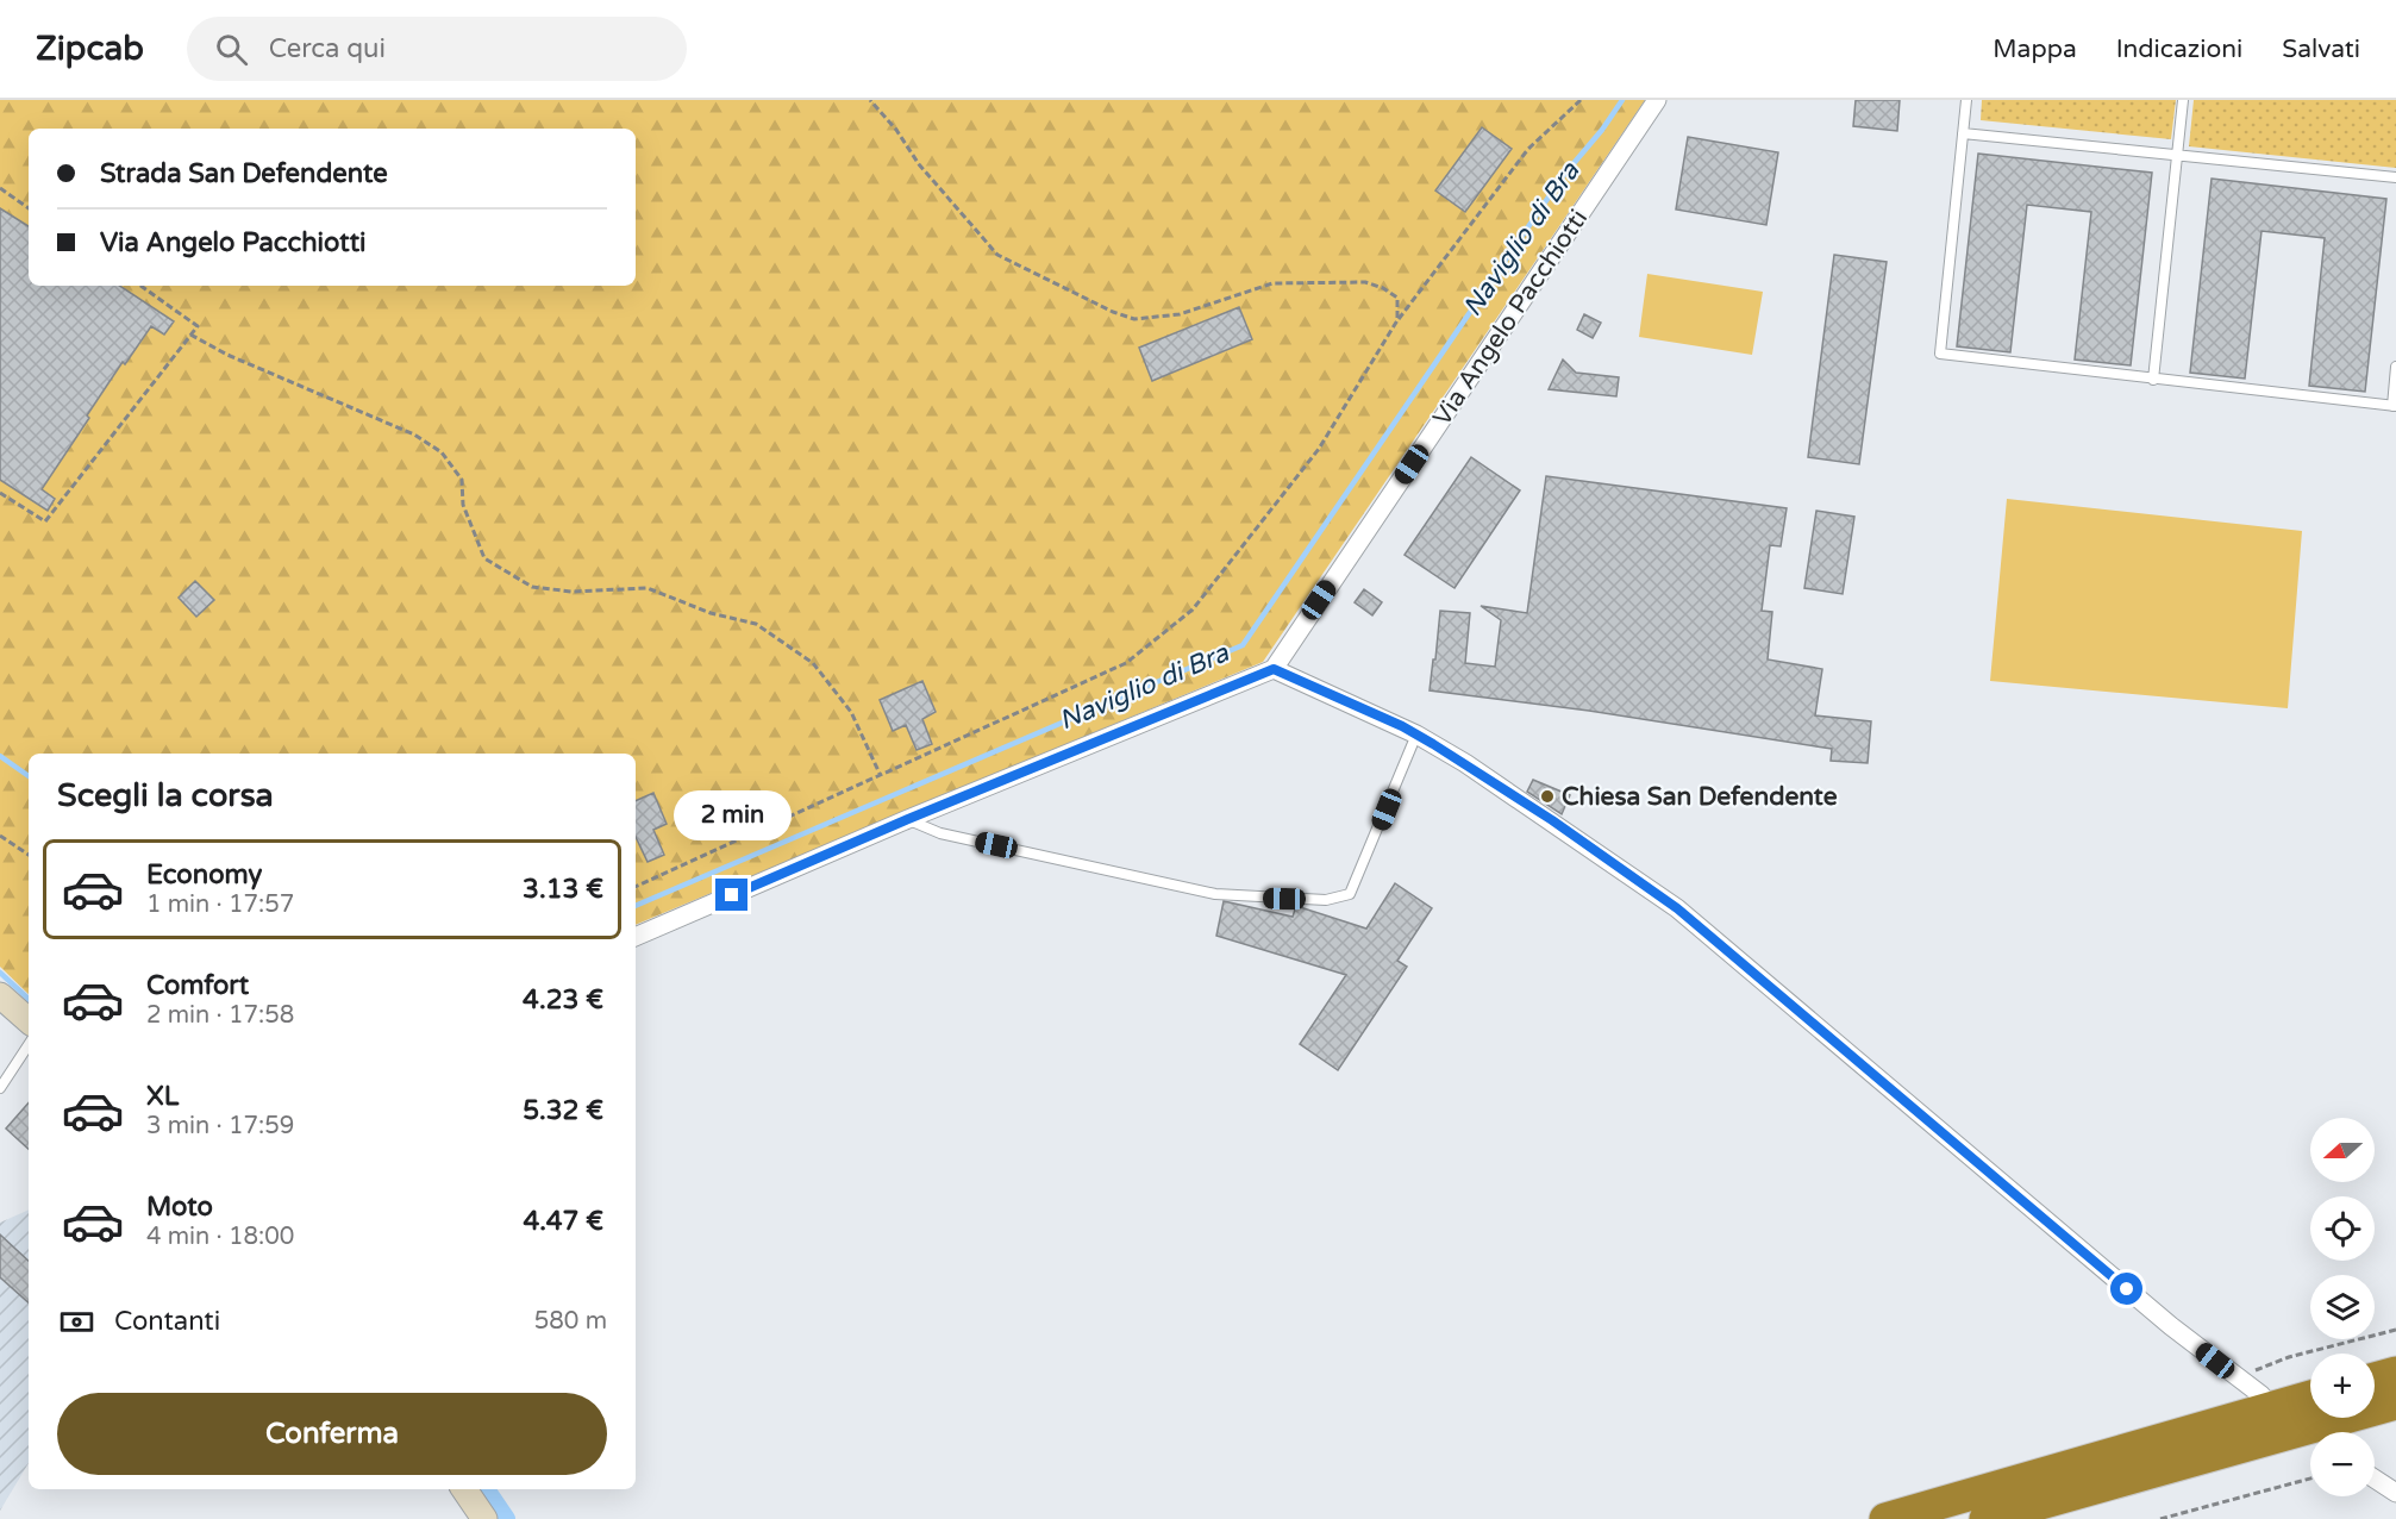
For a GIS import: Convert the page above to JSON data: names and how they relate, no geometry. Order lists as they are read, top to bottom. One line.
{"streets":{"street":["Via Angelo Pacchiotti"]},"water":["Naviglio di Bra"],"places":["Chiesa San Defendente"],"north":"left","page":{"header":"Zipcab","search":"Cerca qui","nav":["Mappa","Indicazioni","Salvati"],"banner":["Strada San Defendente","Via Angelo Pacchiotti"],"heading":"Scegli la corsa","bubble":"2 min","list":[{"name":"Economy","note":"1 min · 17:57","value":"3.13 €"},{"name":"Comfort","note":"2 min · 17:58","value":"4.23 €"},{"name":"XL","note":"3 min · 17:59","value":"5.32 €"},{"name":"Moto","note":"4 min · 18:00","value":"4.47 €"}],"map_buttons":["+","−"],"pay":["Contanti","580 m"],"buttons":"Conferma"}}
